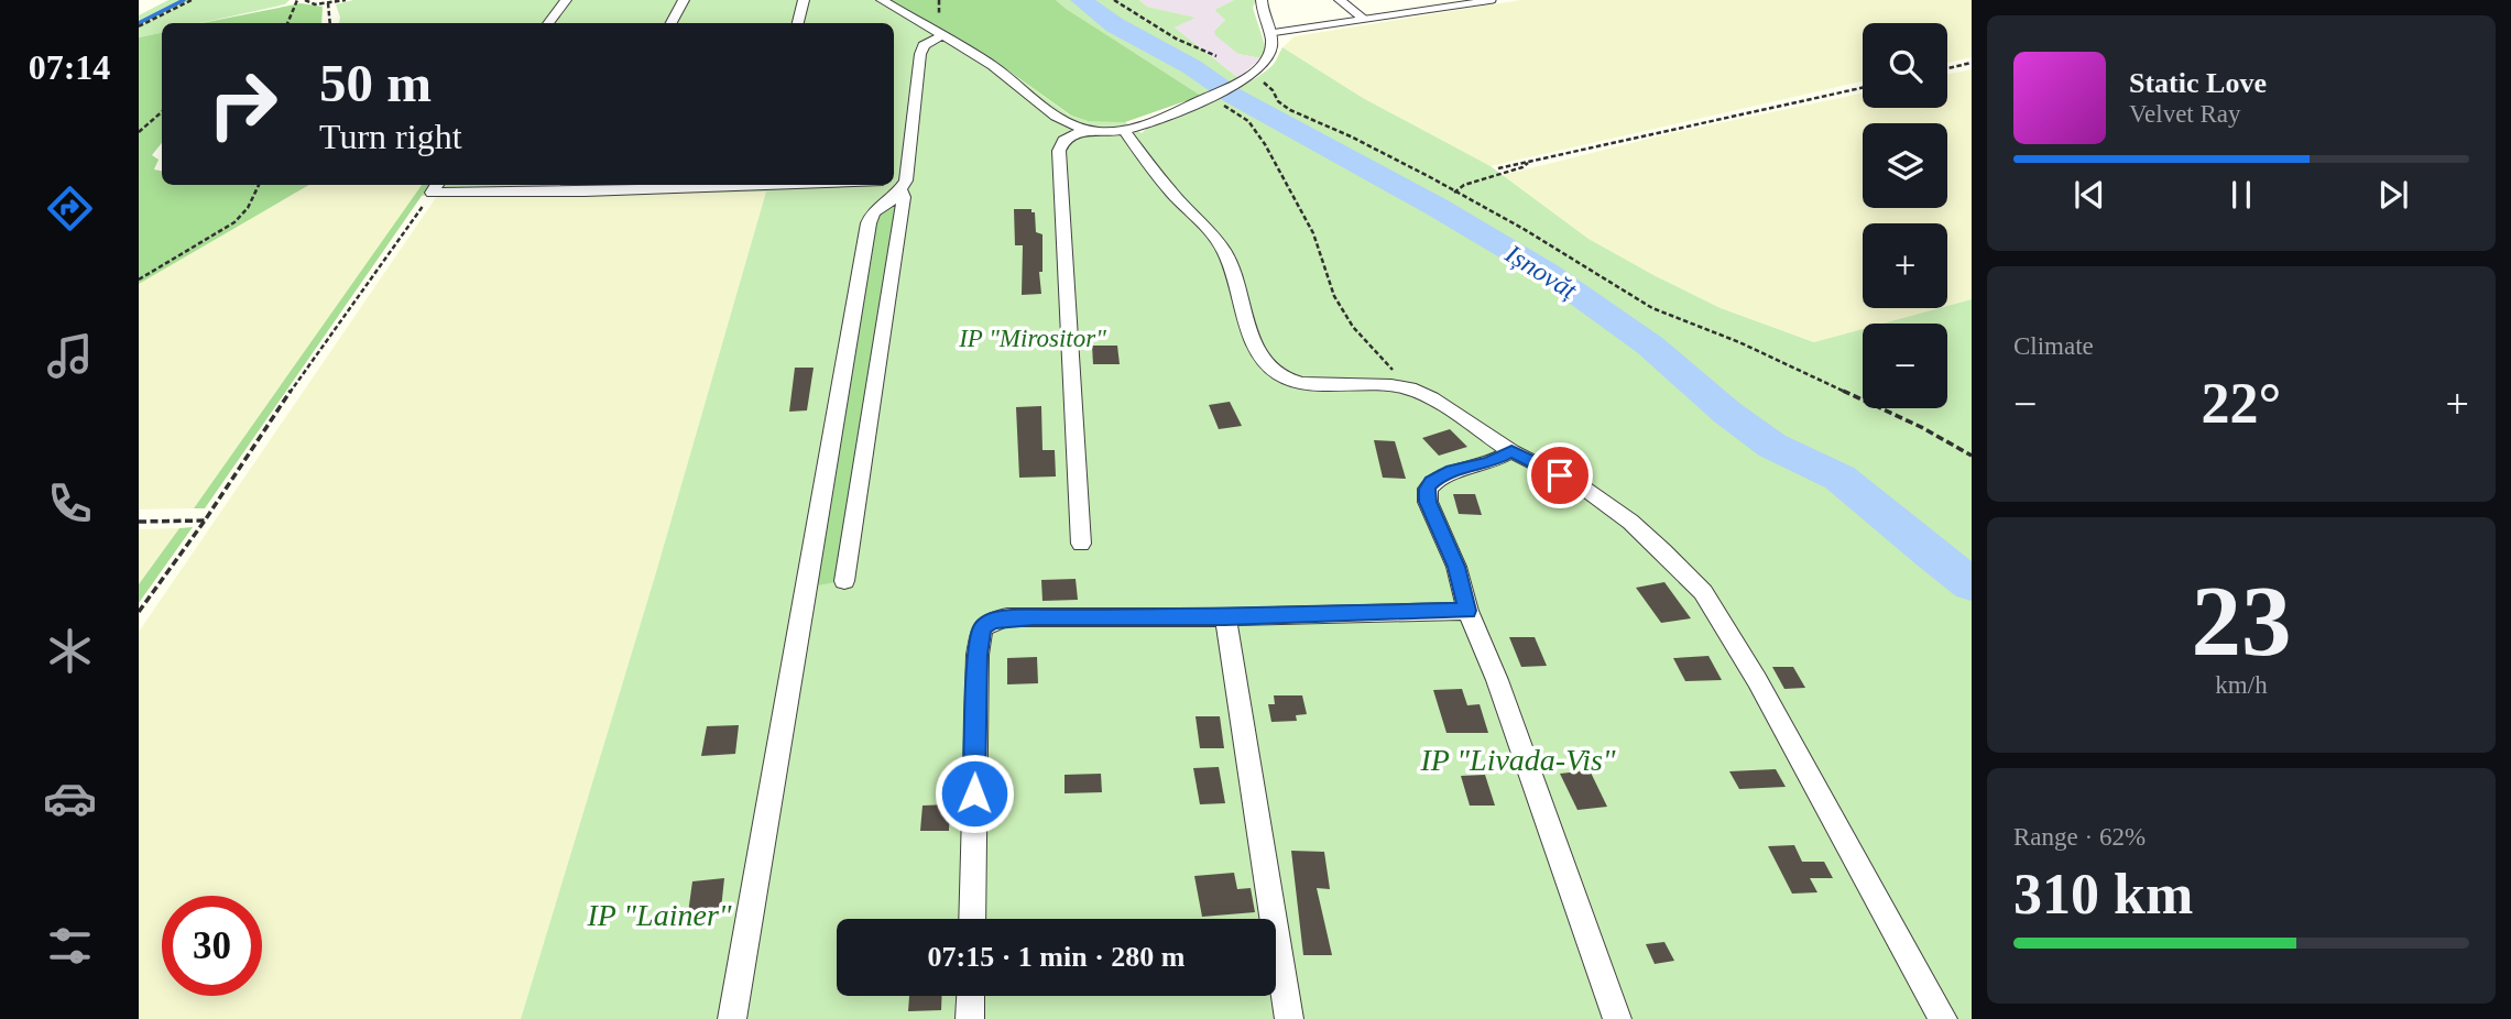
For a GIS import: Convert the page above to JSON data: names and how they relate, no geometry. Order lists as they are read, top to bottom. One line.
{"water":["Ișnovăț"],"parks":["IP \"Mirositor\"","IP \"Livada-Vis\"","IP \"Lainer\""],"page":{"tabs":"07:14","map_buttons":["+","−"],"turn":["50 m","Turn right"],"song":["Static Love","Velvet Ray"],"tile":["Climate",["23","km/h"],["Range · 62%","310 km"]],"heat":["−","22°","+"],"limit":"30","trip":"07:15 · 1 min · 280 m"}}
